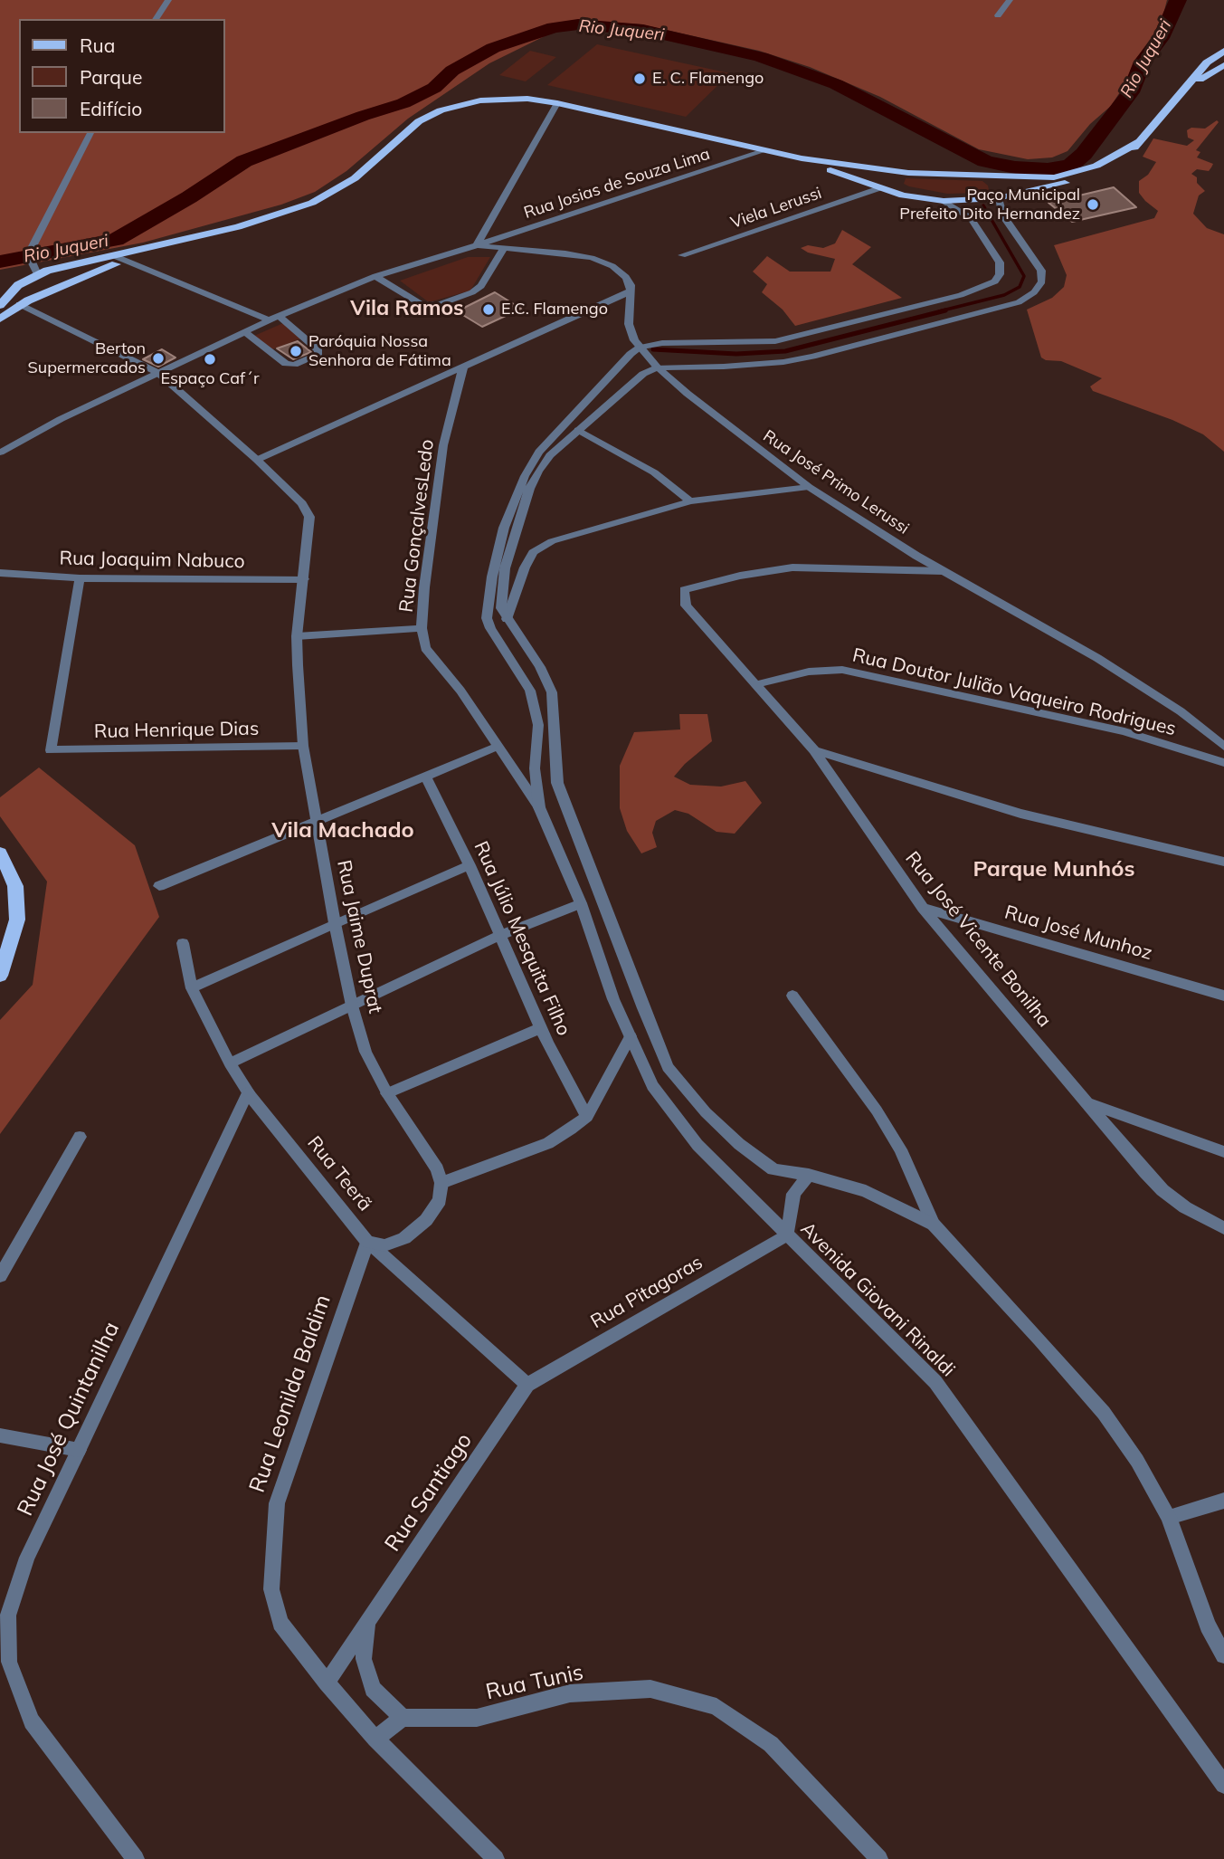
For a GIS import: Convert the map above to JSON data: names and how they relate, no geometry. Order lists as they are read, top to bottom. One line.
{"streets":{"street":["Rua Josias de Souza Lima","Viela Lerussi","Rua José Primo Lerussi","Rua GonçalvesLedo","Rua Joaquim Nabuco","Rua Doutor Julião Vaqueiro Rodrigues","Rua Henrique Dias","Rua José Munhoz","Rua Jaime Duprat","Rua Júlio Mesquita Filho","Rua José Vicente Bonilha","Rua Teerã","Rua Pitagoras","Avenida Giovani Rinaldi","Rua Leonilda Baldim","Rua José Quintanilha","Rua Santiago","Rua Tunis"]},"crossings":[["Rua Josias de Souza Lima","Rua Jaime Duprat"],["Rua José Primo Lerussi","Rua José Vicente Bonilha"],["Rua GonçalvesLedo","Avenida Giovani Rinaldi"],["Rua Joaquim Nabuco","Rua Henrique Dias"],["Rua Joaquim Nabuco","Rua Jaime Duprat"],["Rua Doutor Julião Vaqueiro Rodrigues","Rua José Vicente Bonilha"],["Rua Henrique Dias","Rua Jaime Duprat"],["Rua José Munhoz","Rua José Vicente Bonilha"],["Rua Teerã","Rua Pitagoras"],["Rua Teerã","Rua Leonilda Baldim"],["Rua Teerã","Rua José Quintanilha"],["Rua Teerã","Rua Santiago"],["Rua Pitagoras","Avenida Giovani Rinaldi"],["Rua Pitagoras","Rua Santiago"]],"districts":["Vila Ramos","Vila Machado","Parque Munhós"],"water":["Rio Juqueri"],"places":["E. C. Flamengo","Paço Municipal Prefeito Dito Hernandez","E.C. Flamengo","Paróquia Nossa Senhora de Fátima","Berton Supermercados","Espaço Caf´r"],"legend":["Rua","Parque","Edifício"]}
